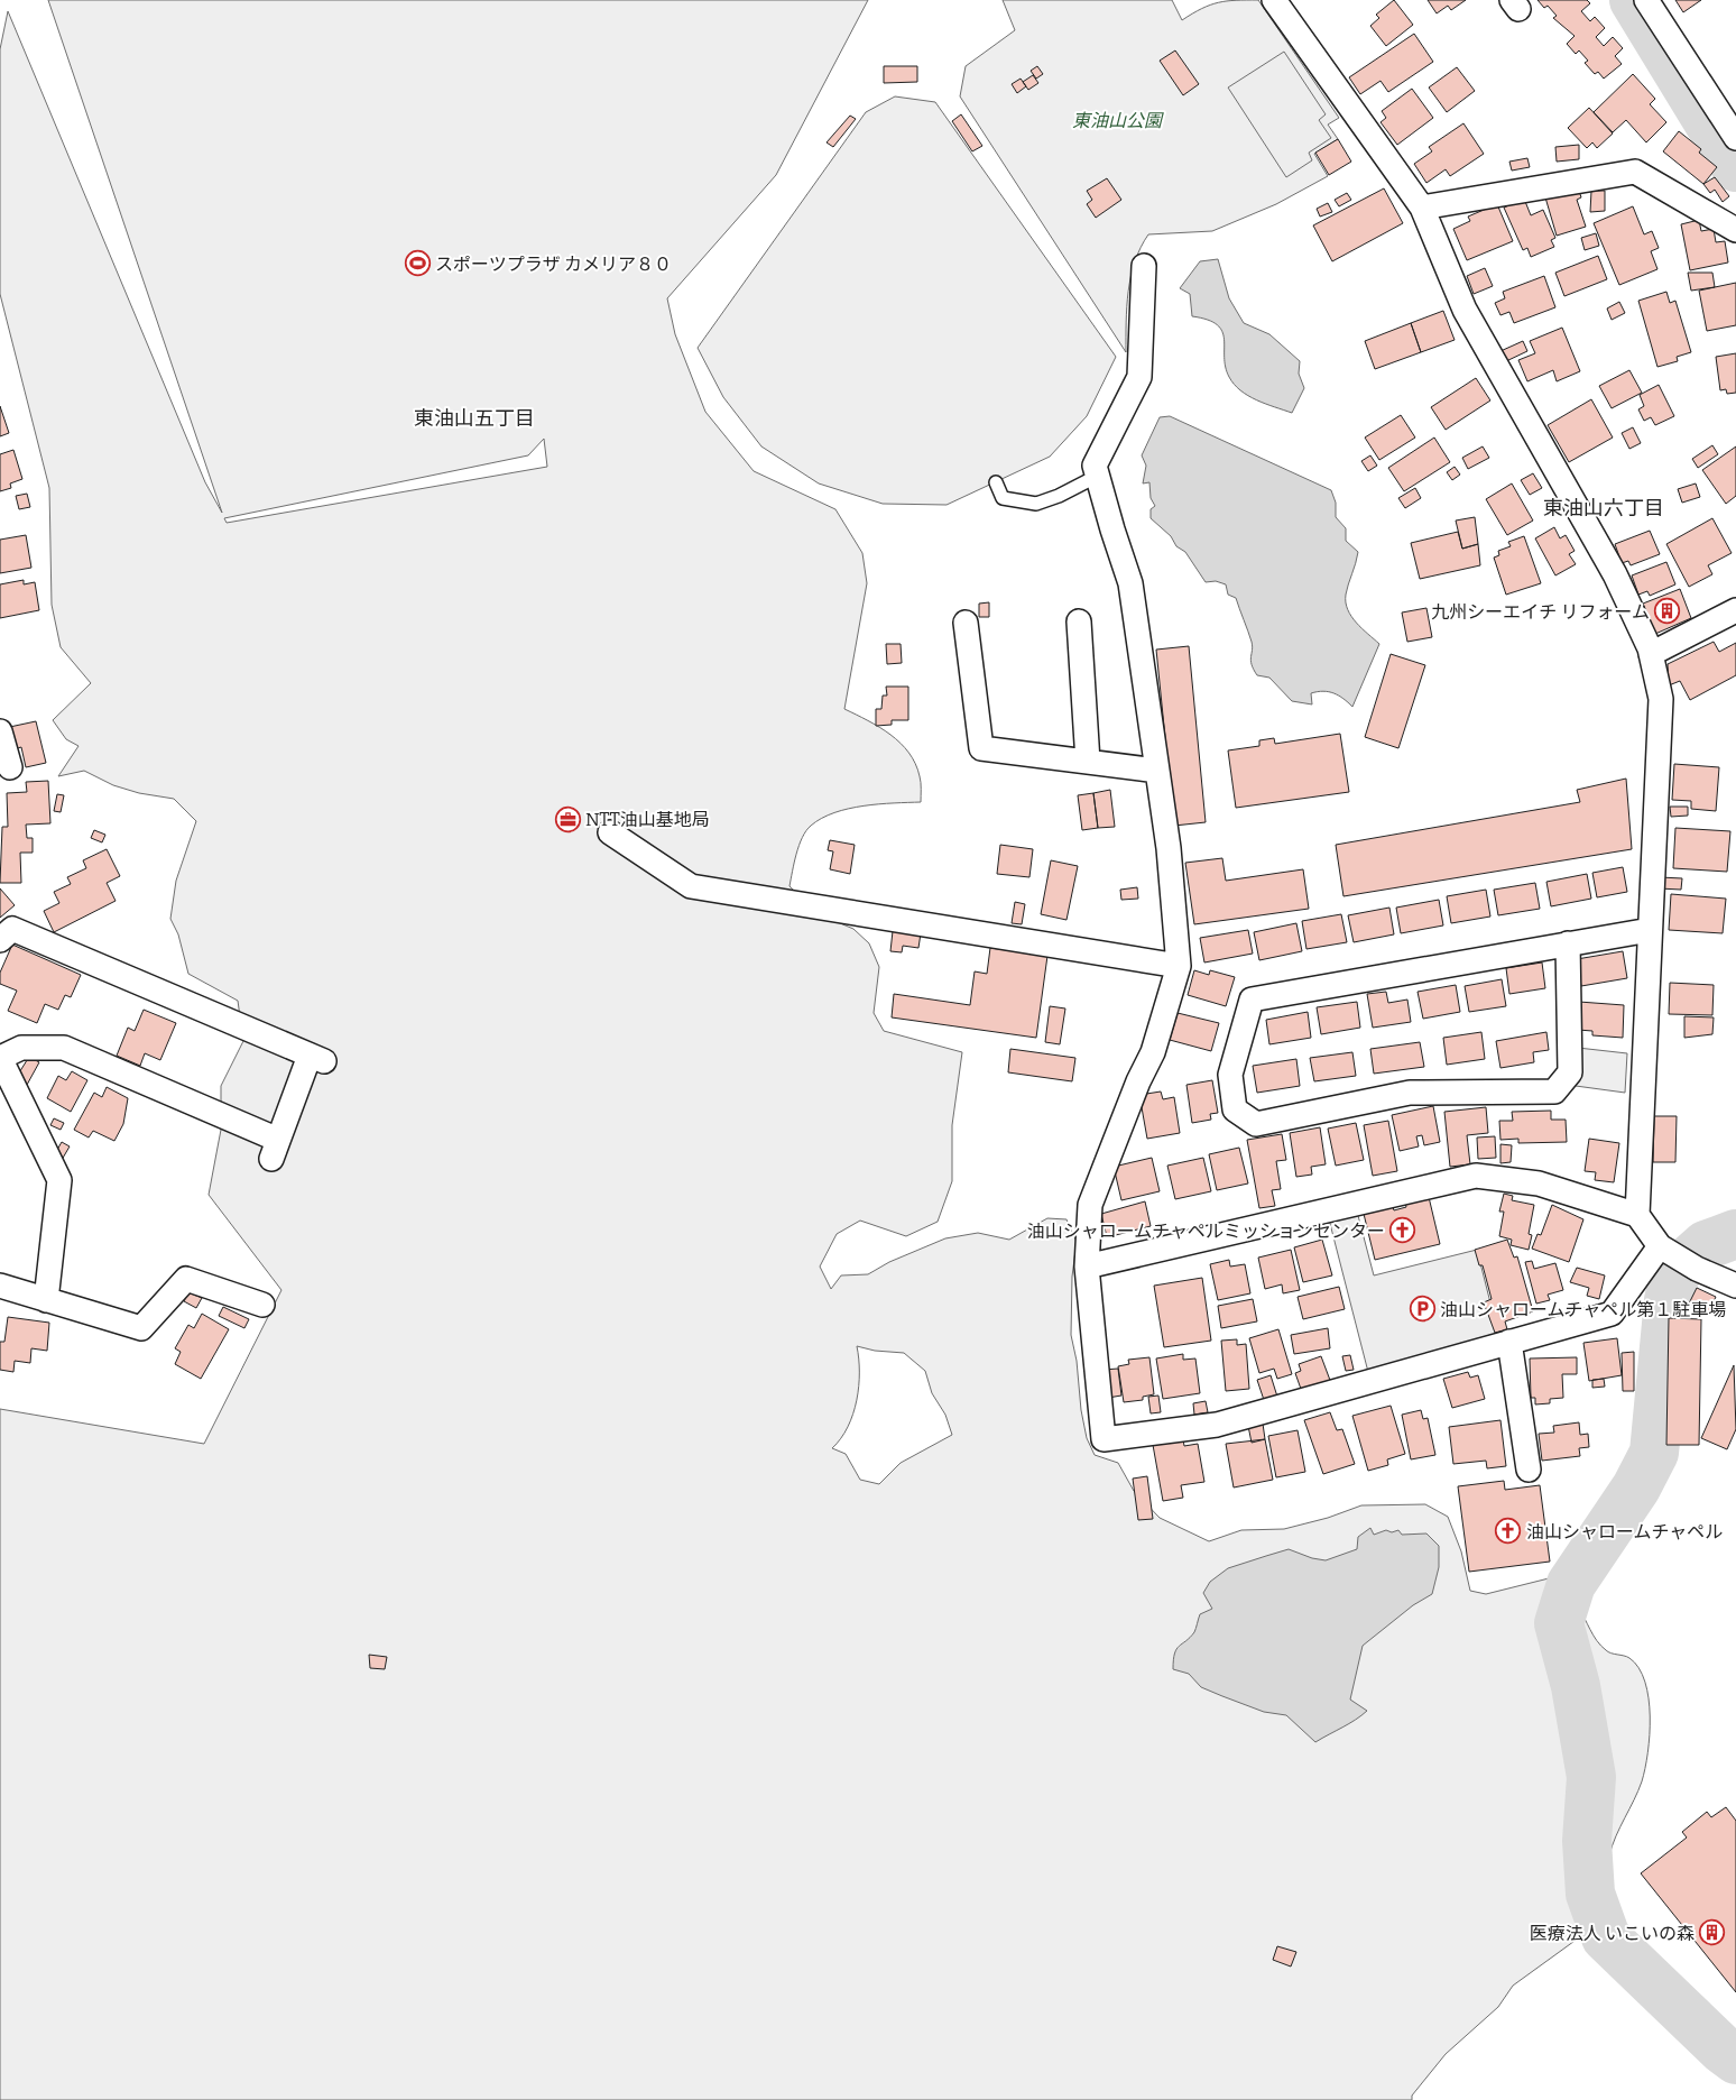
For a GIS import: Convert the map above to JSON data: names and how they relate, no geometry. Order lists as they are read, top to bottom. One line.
{"districts":["東油山五丁目","東油山六丁目"],"parks":["東油山公園"],"places":{"sports":["スポーツプラザ カメリア８０"],"building":["九州シーエイチ リフォーム","医療法人 いこいの森"],"office":["NTT油山基地局"],"church":["油山シャロームチャペルミッションセンター","油山シャロームチャペル"],"parking":["油山シャロームチャペル第１駐車場"]}}
